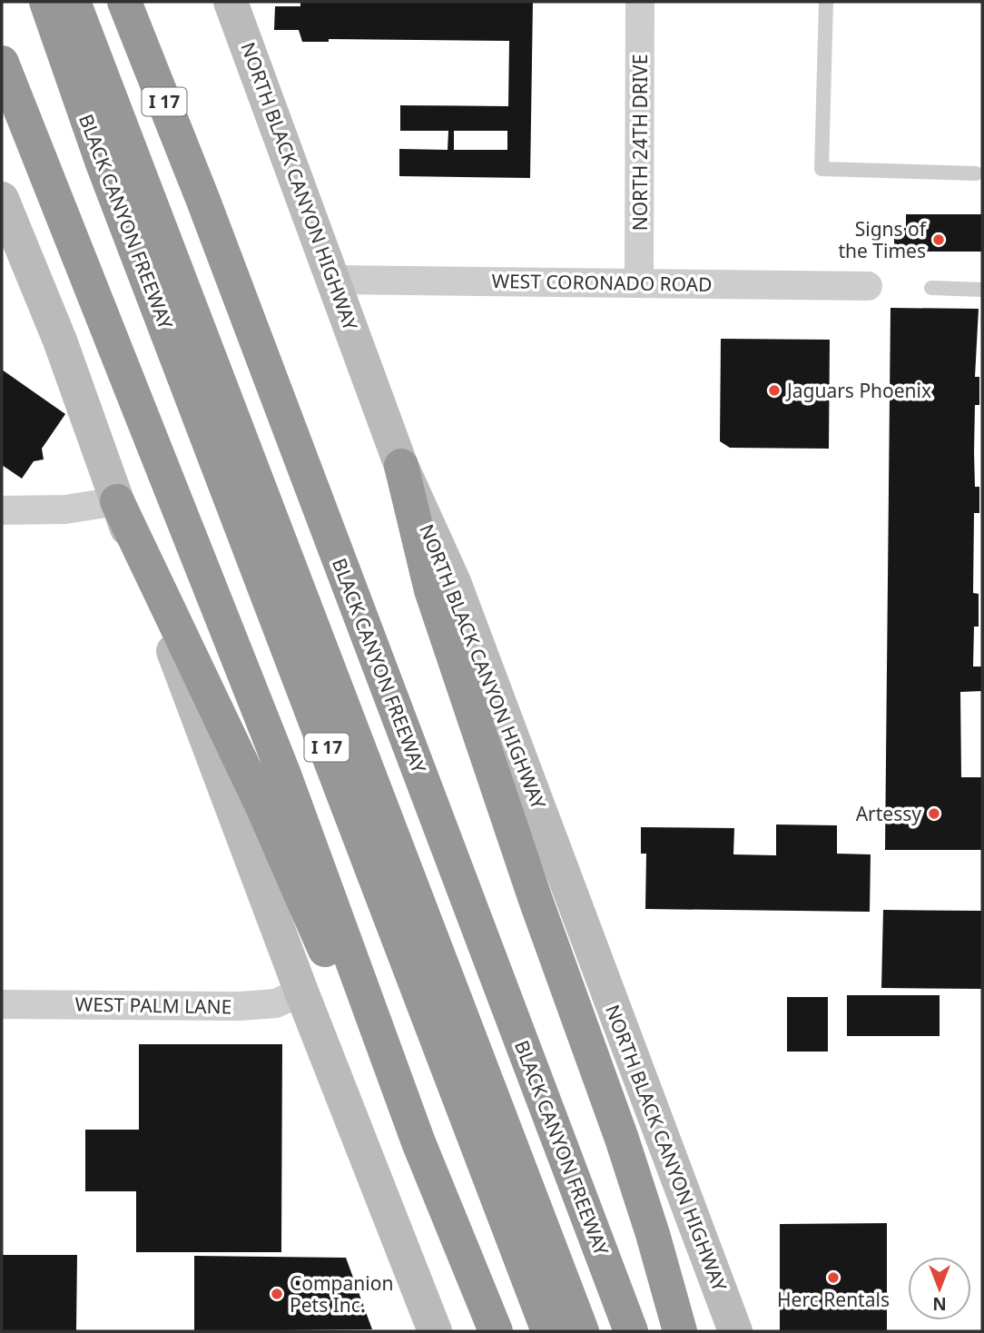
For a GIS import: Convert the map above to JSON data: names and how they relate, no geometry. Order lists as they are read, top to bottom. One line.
{"streets":{"highway":["I 17","BLACK CANYON FREEWAY"],"main road":["NORTH BLACK CANYON HIGHWAY"],"street":["NORTH 24TH DRIVE","WEST CORONADO ROAD","WEST PALM LANE"]},"crossings":[["NORTH 24TH DRIVE","WEST CORONADO ROAD"],["NORTH BLACK CANYON HIGHWAY","WEST CORONADO ROAD"]],"places":["Signs of the Times","Jaguars Phoenix","Artessy","Herc Rentals","Companion Pets Inc."],"north":"bottom"}
